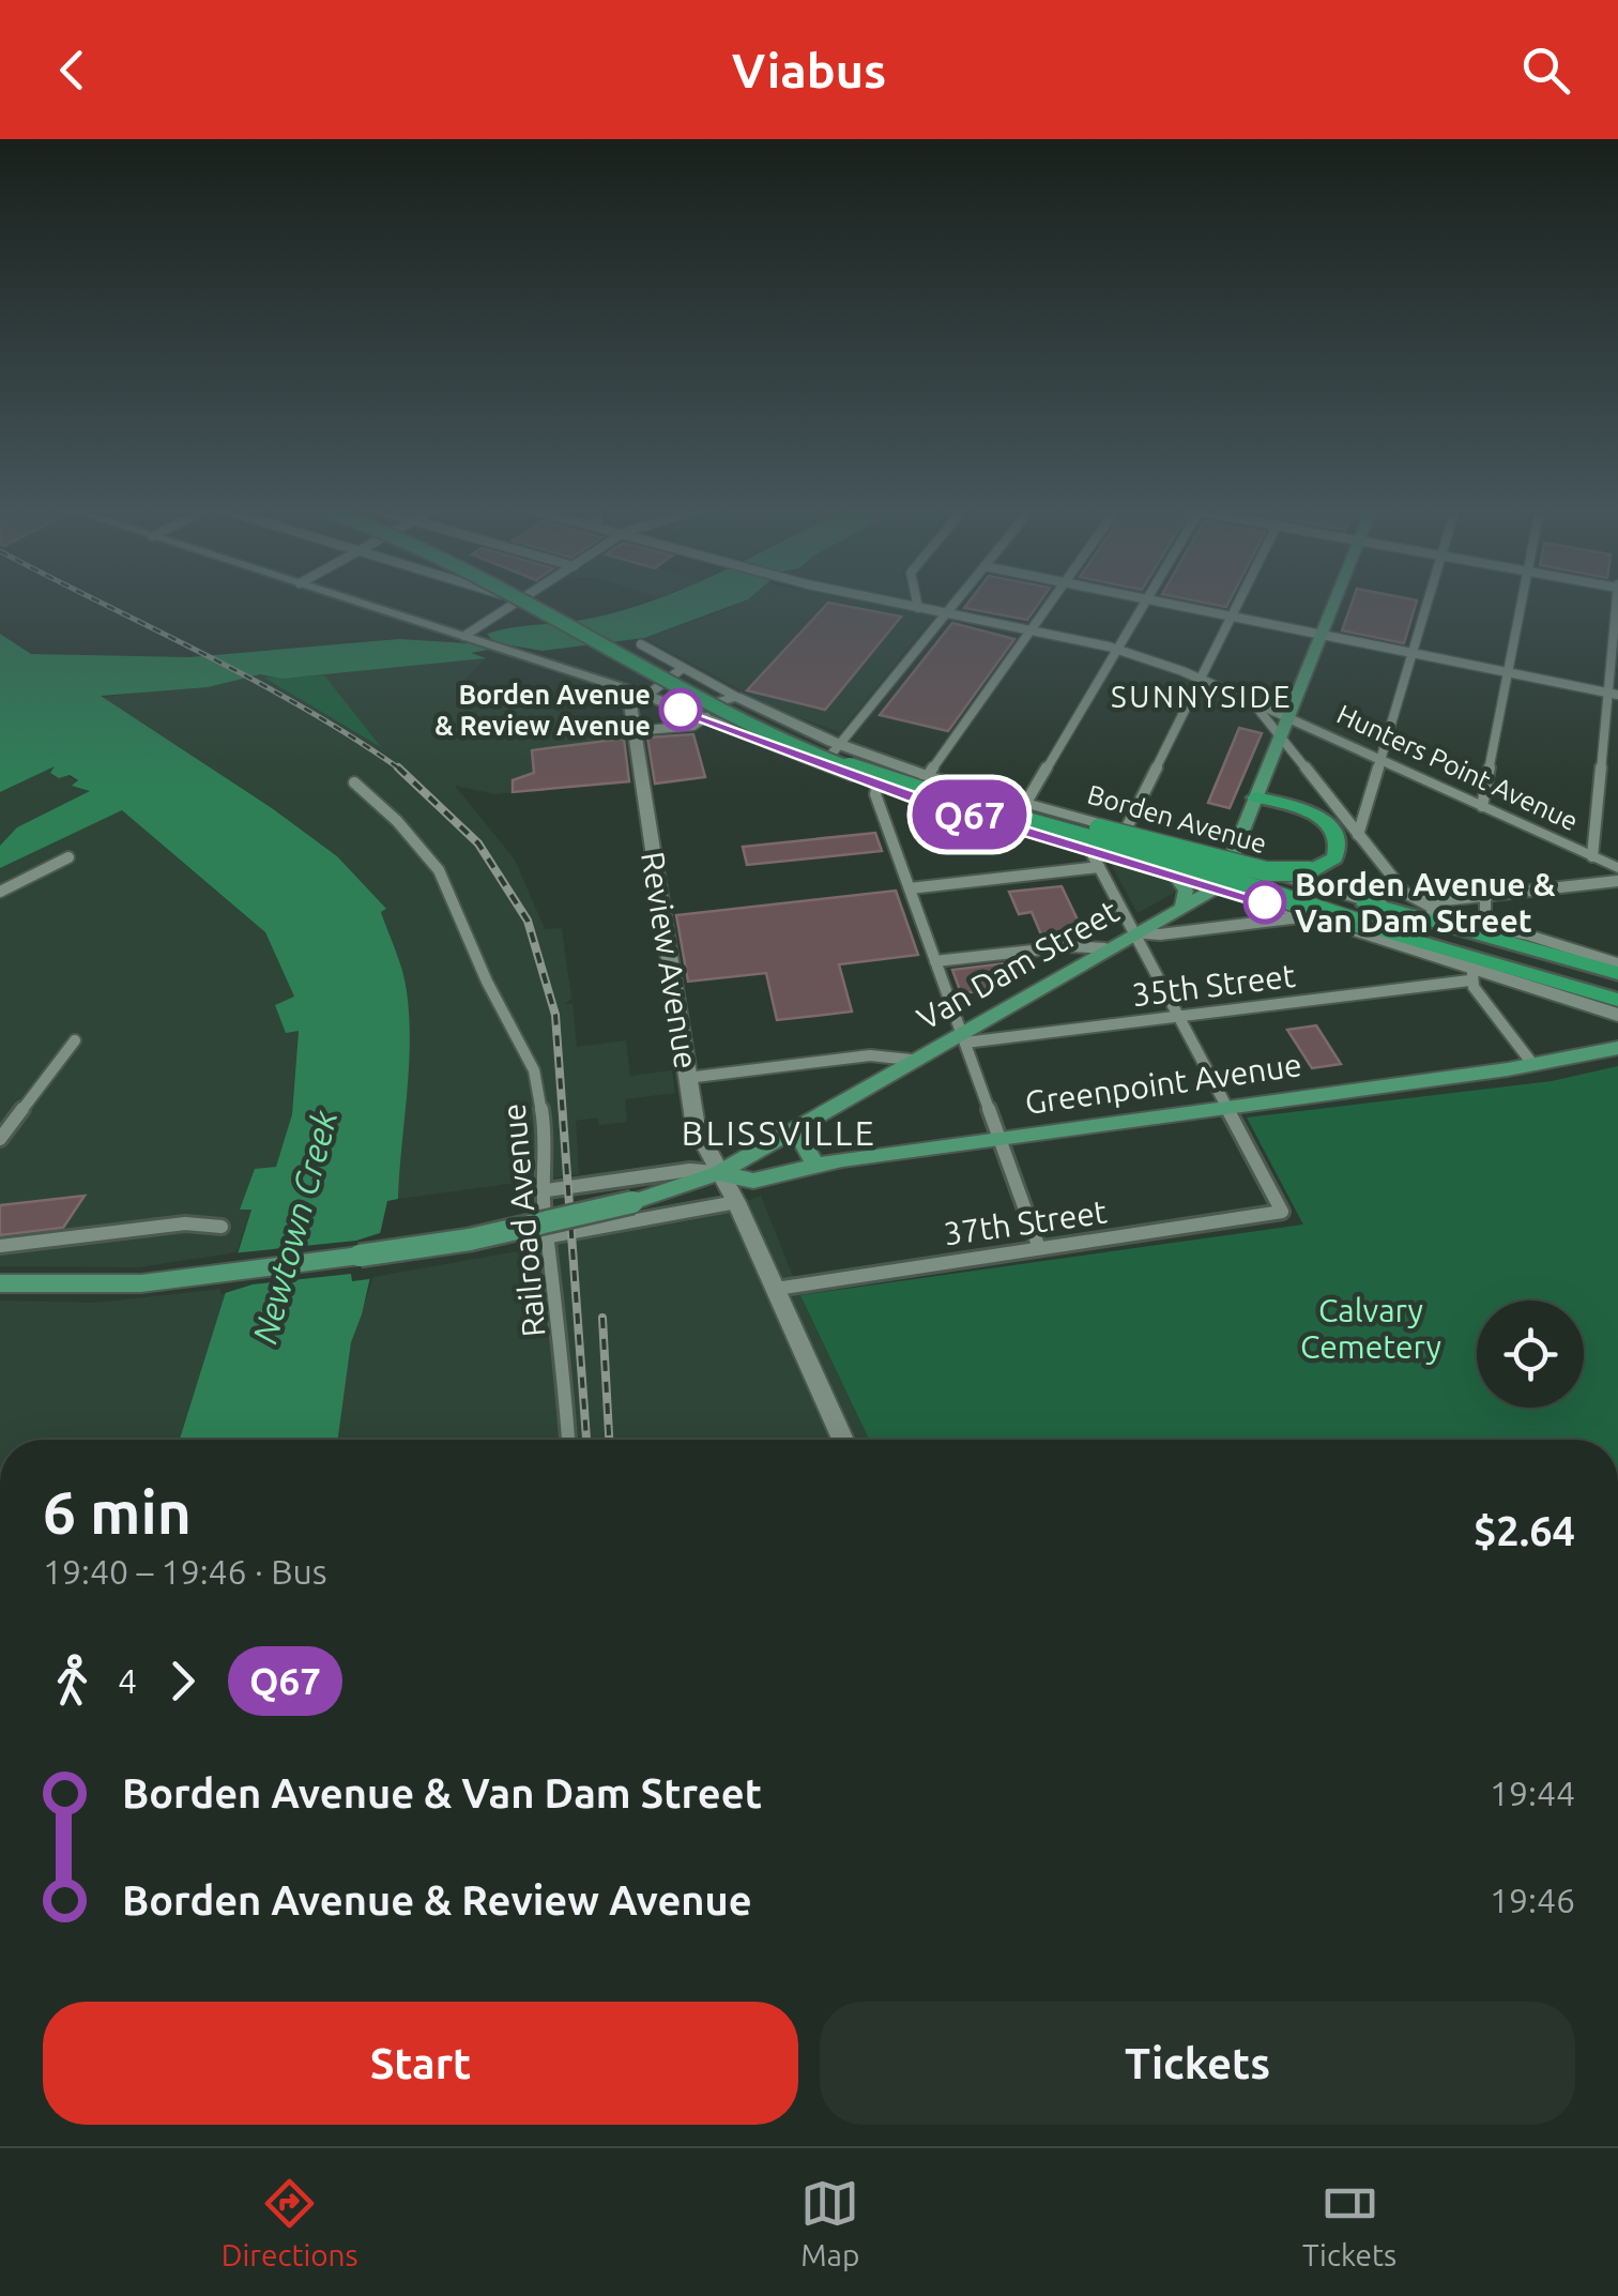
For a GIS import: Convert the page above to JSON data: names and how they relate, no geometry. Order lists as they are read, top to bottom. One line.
{"streets":{"main road":["Hunters Point Avenue","Borden Avenue","Review Avenue","Van Dam Street","Greenpoint Avenue"],"street":["35th Street","Railroad Avenue","37th Street"]},"crossings":[["Hunters Point Avenue","Van Dam Street"],["Borden Avenue","Review Avenue"],["Borden Avenue","Van Dam Street"],["Borden Avenue","35th Street"],["Review Avenue","Van Dam Street"],["Review Avenue","Greenpoint Avenue"],["Review Avenue","37th Street"],["Van Dam Street","35th Street"],["Van Dam Street","Greenpoint Avenue"],["Greenpoint Avenue","Railroad Avenue"],["Greenpoint Avenue","37th Street"]],"districts":["SUNNYSIDE","BLISSVILLE"],"water":["Newtown Creek"],"parks":["Calvary Cemetery"],"places":["Borden Avenue & Review Avenue","Borden Avenue & Van Dam Street"],"lines":["bus line Q67"],"page":{"header":"Viabus","on_map":"Q67","heading":["6 min","19:40 – 19:46 · Bus","$2.64"],"legs":["4","Q67"],"list":[{"name":"Borden Avenue & Van Dam Street","value":"19:44"},{"name":"Borden Avenue & Review Avenue","value":"19:46"}],"buttons":["Start","Tickets"],"tabs":["Directions","Map","Tickets"]}}
